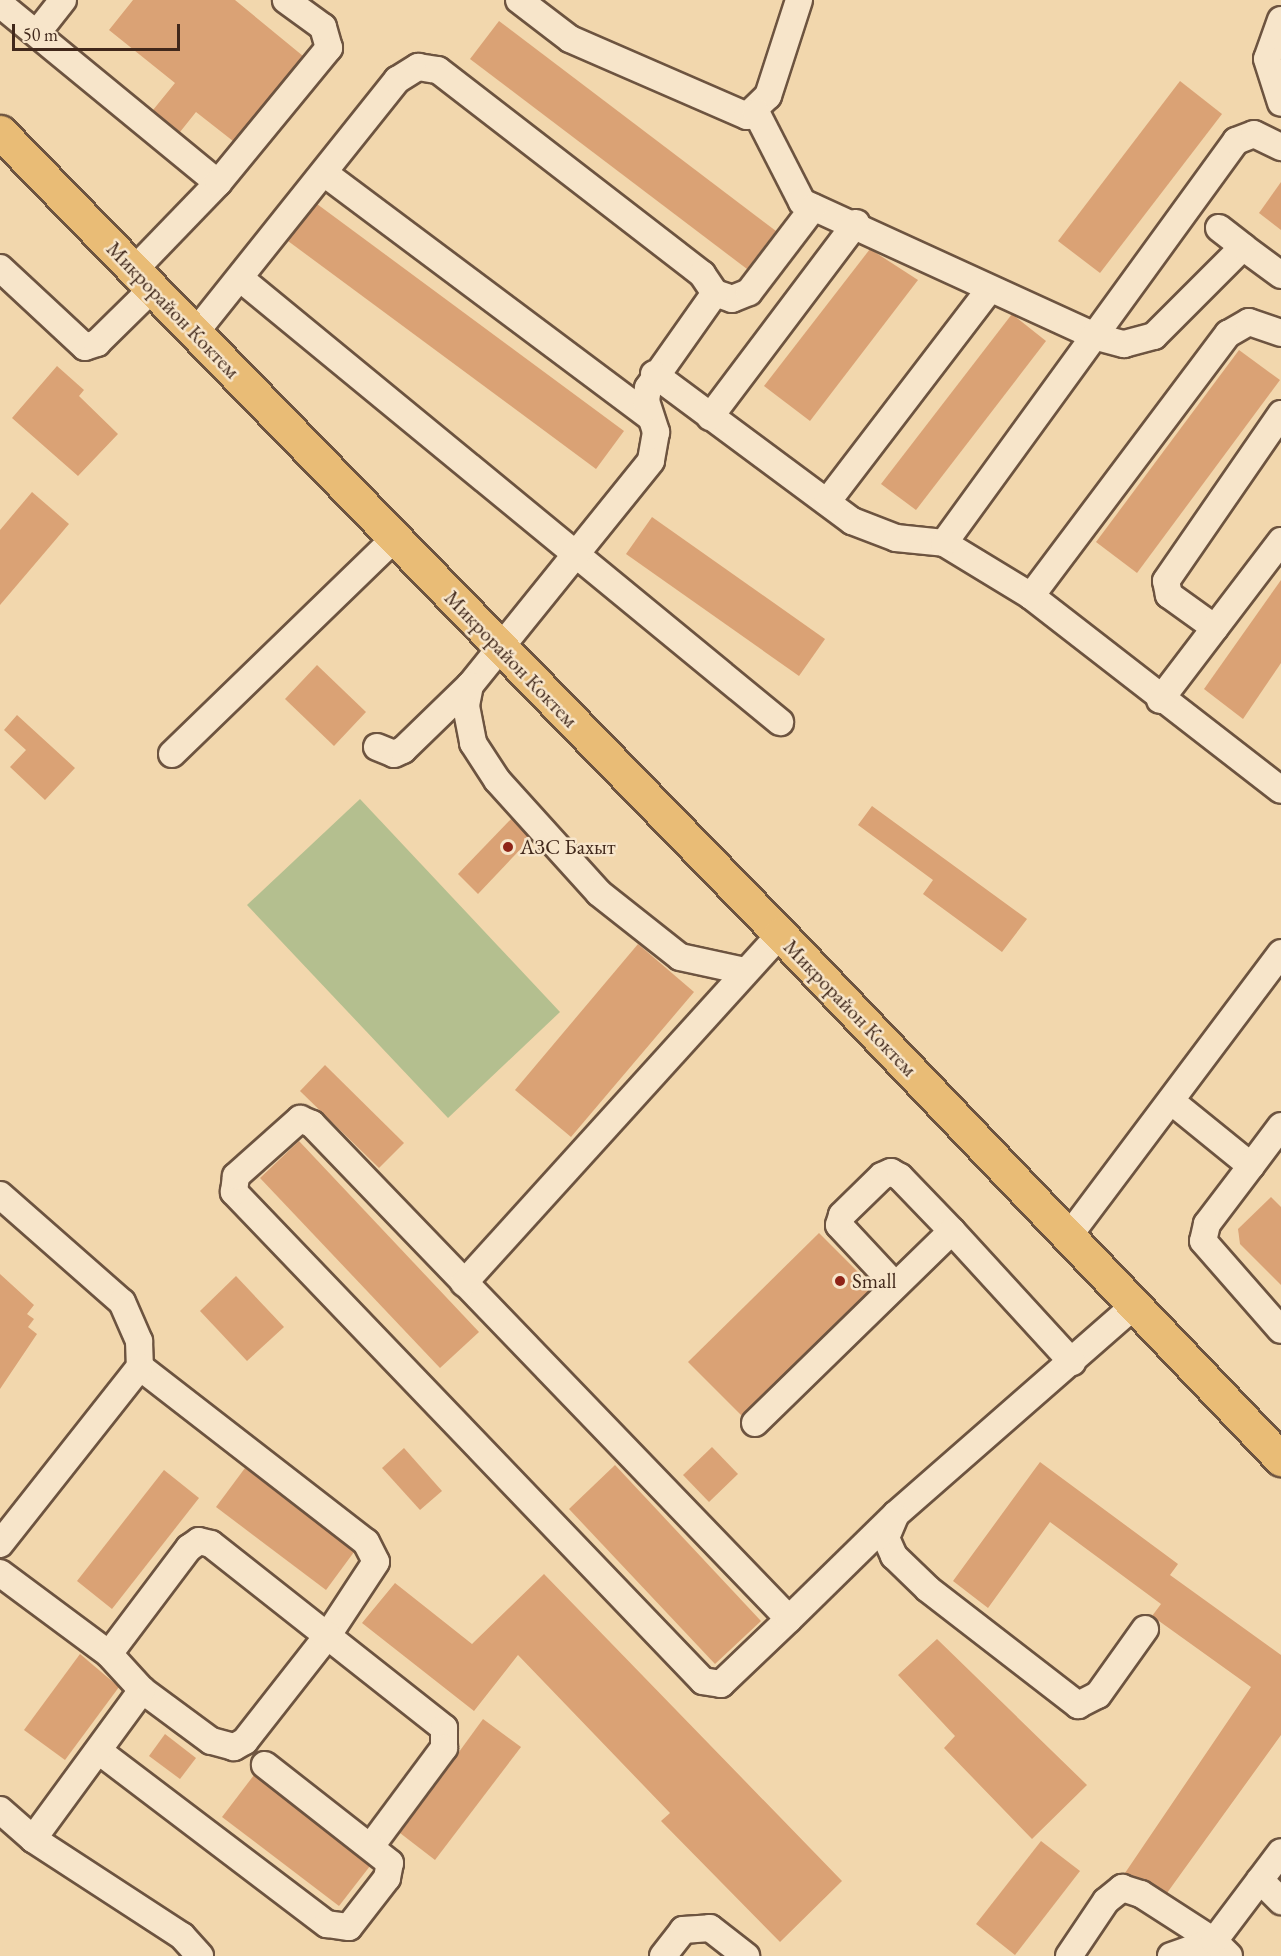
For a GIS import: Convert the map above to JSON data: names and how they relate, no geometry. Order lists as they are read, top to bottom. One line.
{"streets":{"main road":["Микрорайон Коктем"]},"places":["АЗС Бахыт","Small"],"scale_bar":"50 m"}
